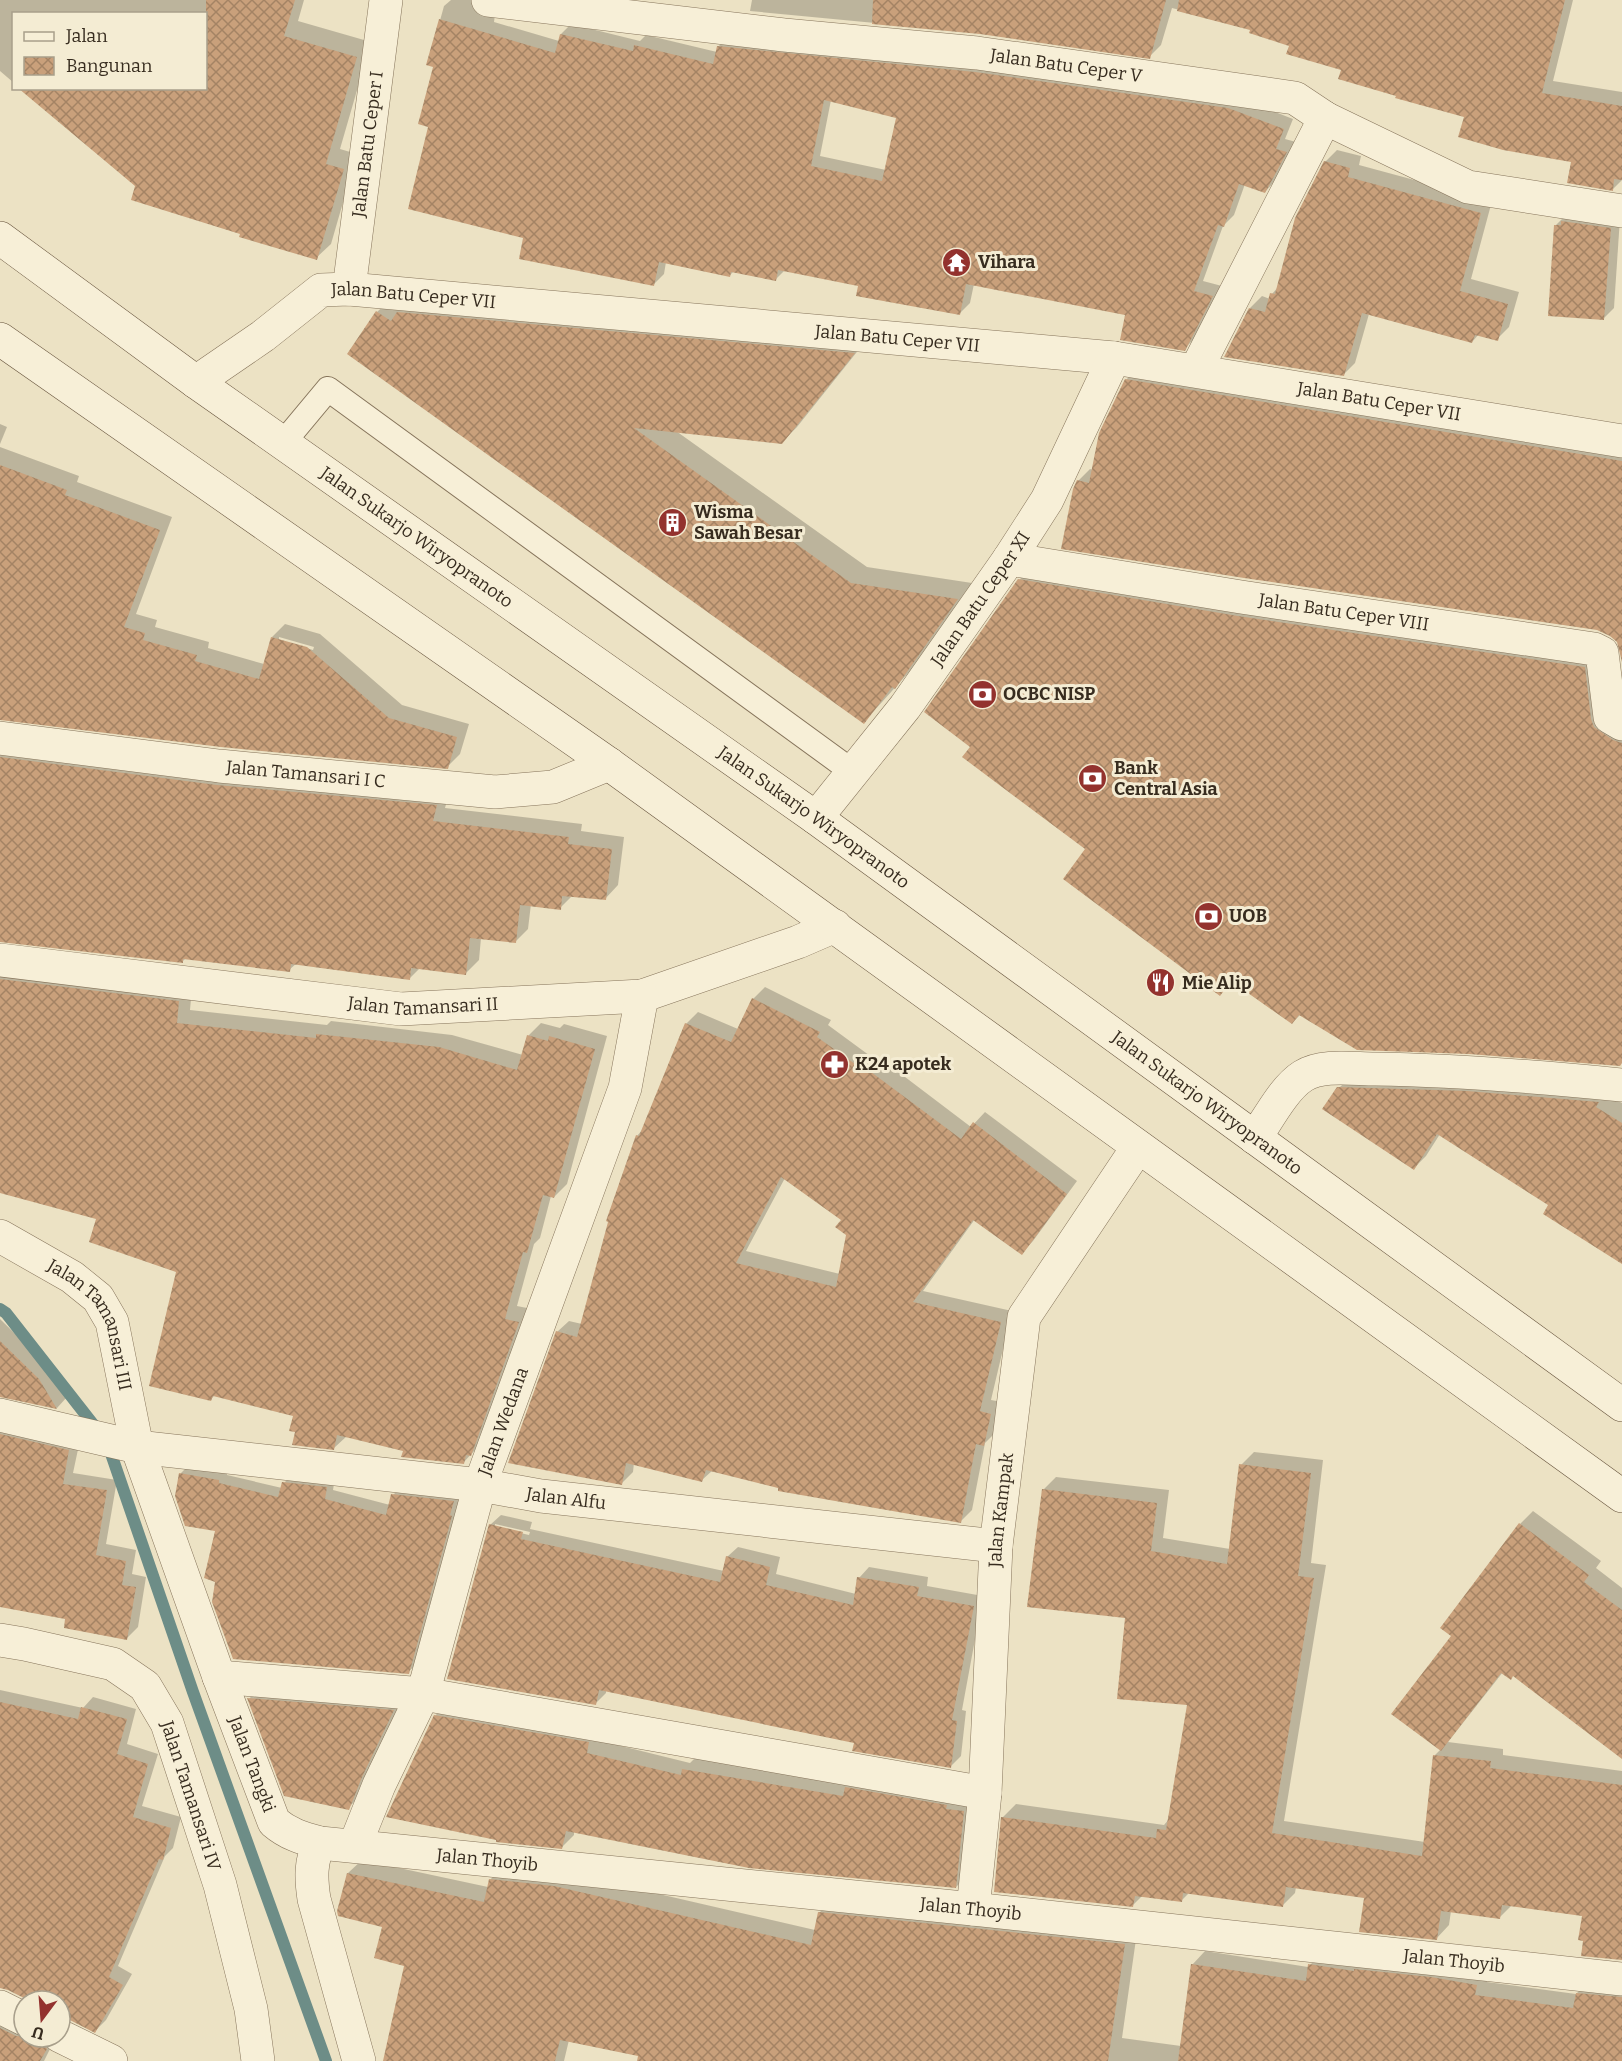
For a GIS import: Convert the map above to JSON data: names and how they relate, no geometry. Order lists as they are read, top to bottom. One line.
{"streets":{"street":["Jalan Batu Ceper V","Jalan Batu Ceper I","Jalan Batu Ceper VII","Jalan Sukarjo Wiryopranoto","Jalan Batu Ceper XI","Jalan Batu Ceper VIII","Jalan Tamansari I C","Jalan Tamansari II","Jalan Tamansari III","Jalan Wedana","Jalan Alfu","Jalan Kampak","Jalan Tangki","Jalan Tamansari IV","Jalan Thoyib"]},"crossings":[["Jalan Batu Ceper I","Jalan Batu Ceper VII"],["Jalan Batu Ceper VII","Jalan Sukarjo Wiryopranoto"],["Jalan Batu Ceper VII","Jalan Batu Ceper XI"],["Jalan Sukarjo Wiryopranoto","Jalan Batu Ceper XI"],["Jalan Batu Ceper XI","Jalan Batu Ceper VIII"],["Jalan Tamansari II","Jalan Wedana"],["Jalan Tamansari III","Jalan Alfu"],["Jalan Tamansari III","Jalan Tangki"],["Jalan Wedana","Jalan Alfu"],["Jalan Wedana","Jalan Thoyib"],["Jalan Alfu","Jalan Kampak"],["Jalan Alfu","Jalan Tangki"],["Jalan Kampak","Jalan Thoyib"],["Jalan Tangki","Jalan Thoyib"]],"places":{"temple":["Vihara"],"building":["Wisma Sawah Besar"],"bank":["OCBC NISP","Bank Central Asia","UOB"],"restaurant":["Mie Alip"],"pharmacy":["K24 apotek"]},"legend":["Jalan","Bangunan"],"north":"bottom"}
